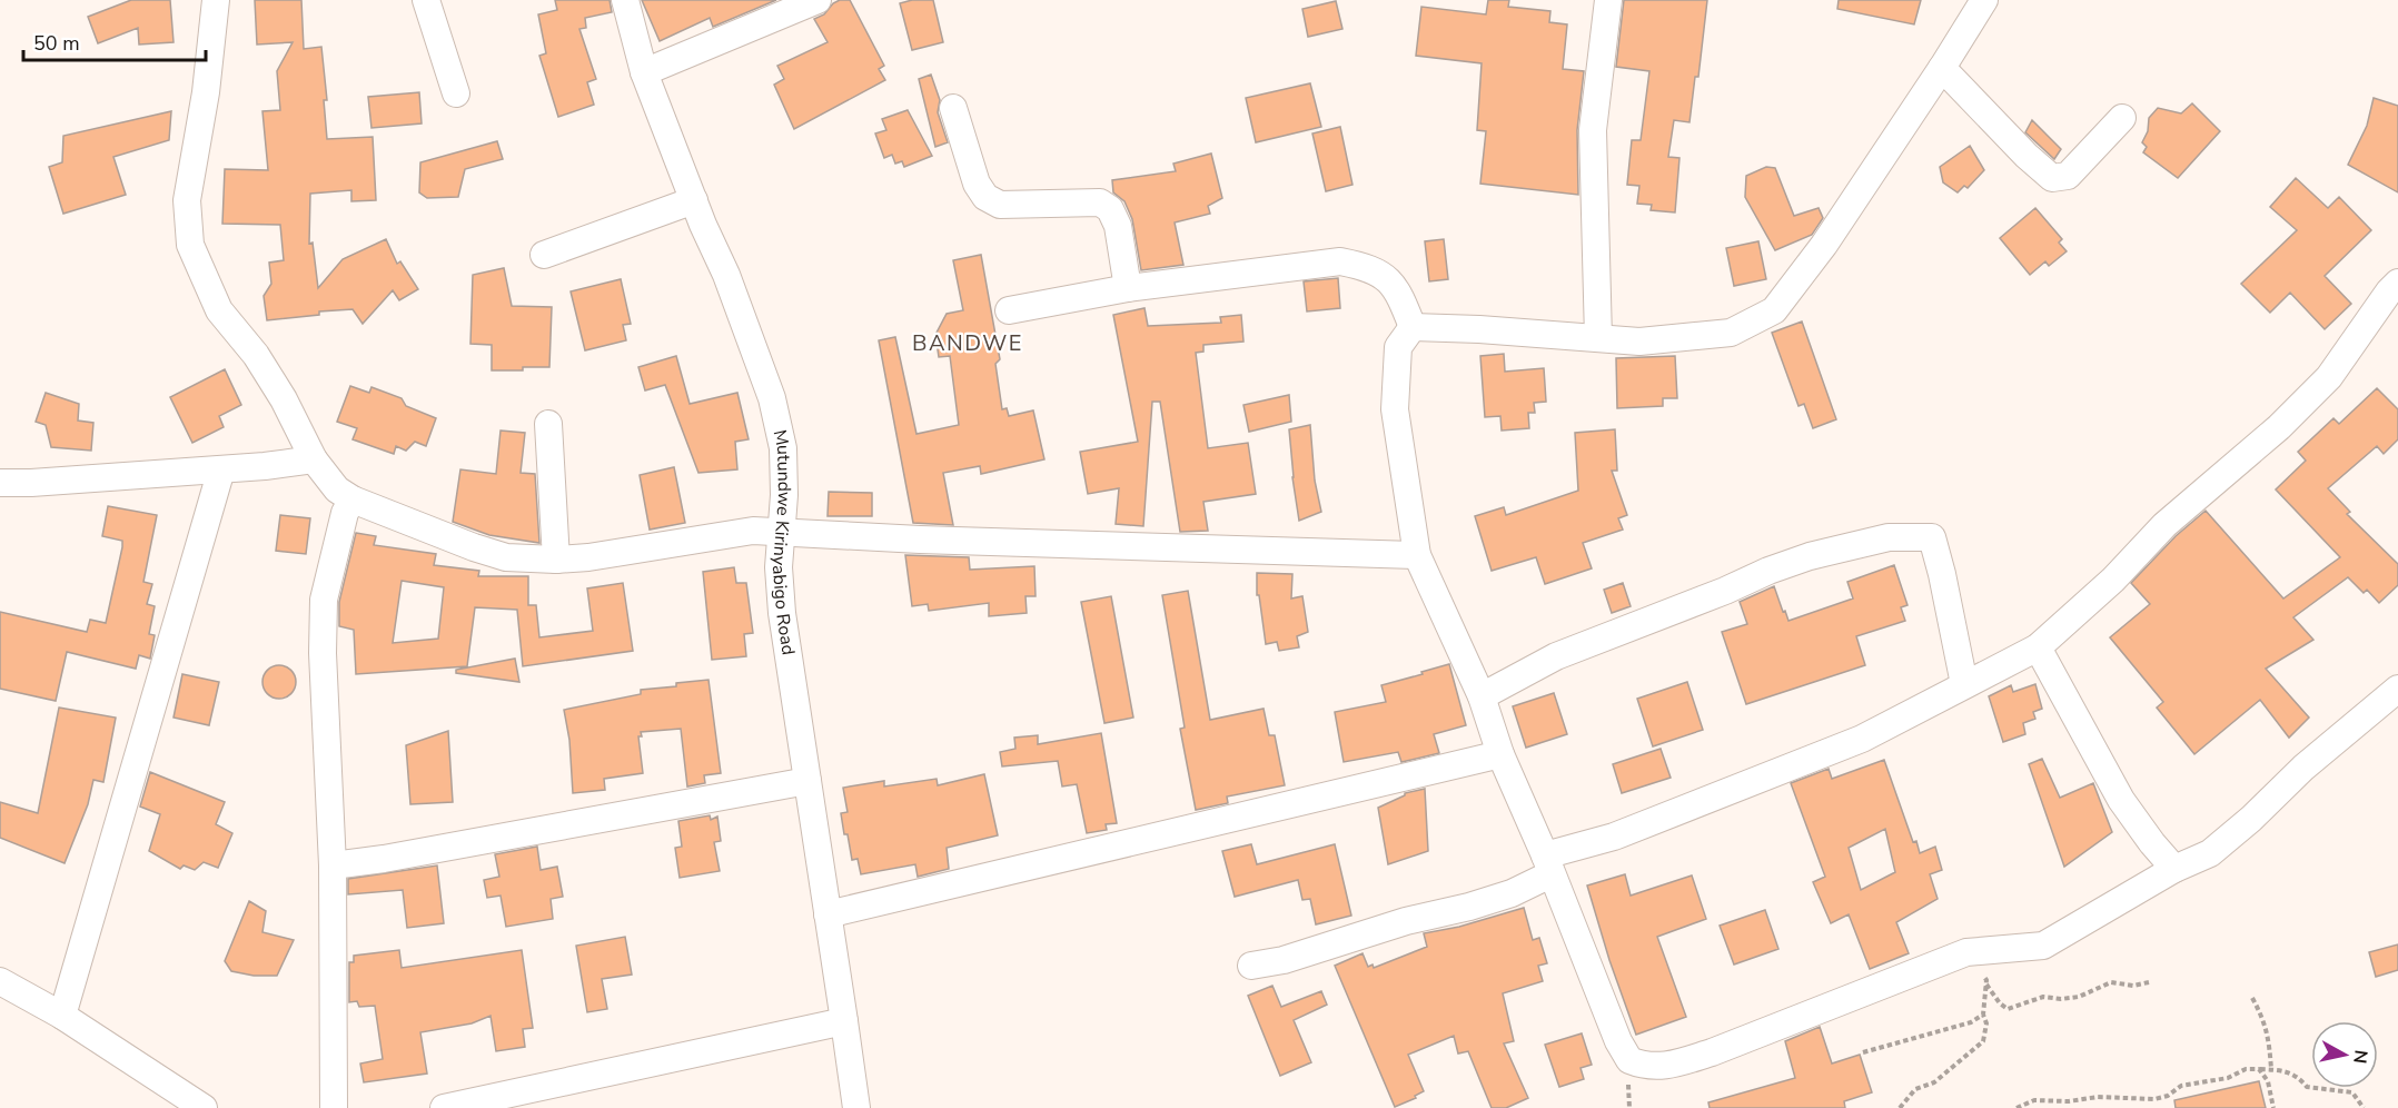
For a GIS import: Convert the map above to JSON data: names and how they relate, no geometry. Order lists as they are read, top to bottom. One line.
{"streets":{"street":["Mutundwe Kirinyabigo Road"]},"districts":["BANDWE"],"scale_bar":"50 m","north":"right"}
